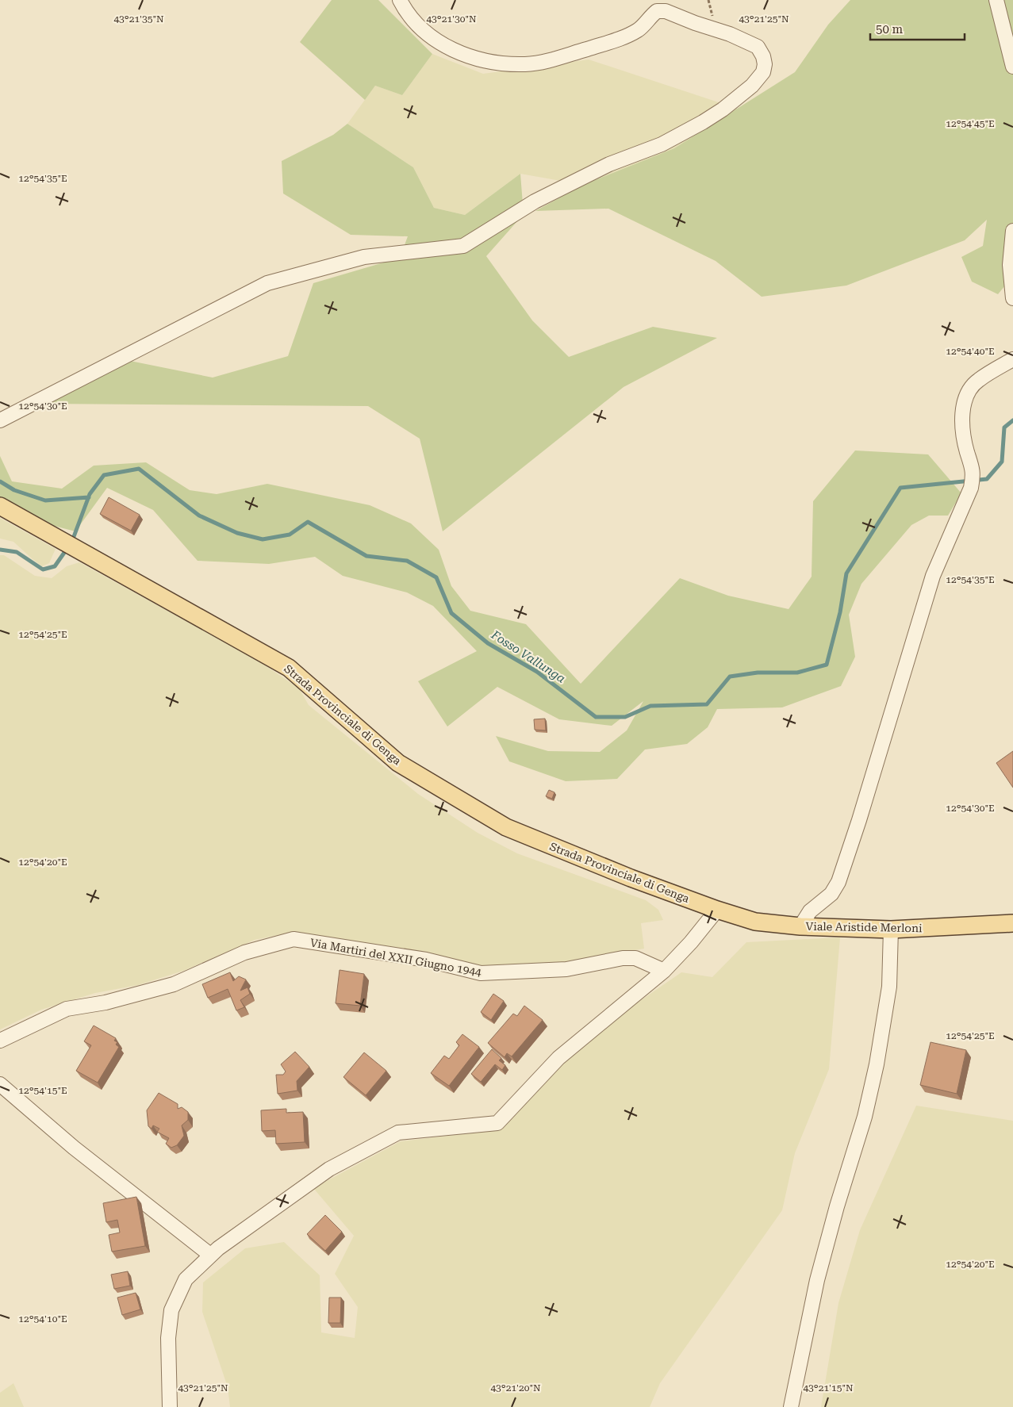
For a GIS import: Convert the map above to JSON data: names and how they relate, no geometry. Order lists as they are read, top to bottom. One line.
{"streets":{"main road":["Strada Provinciale di Genga","Viale Aristide Merloni"],"street":["Via Martiri del XXII Giugno 1944"]},"crossings":[["Strada Provinciale di Genga","Viale Aristide Merloni"]],"water":["Fosso Vallunga"],"scale_bar":"50 m","coordinates":["43°21'35\"N","43°21'30\"N","43°21'25\"N","12°54'45\"E","12°54'35\"E","12°54'40\"E","12°54'30\"E","12°54'25\"E","12°54'20\"E","12°54'15\"E","12°54'10\"E","43°21'20\"N","43°21'15\"N"]}
